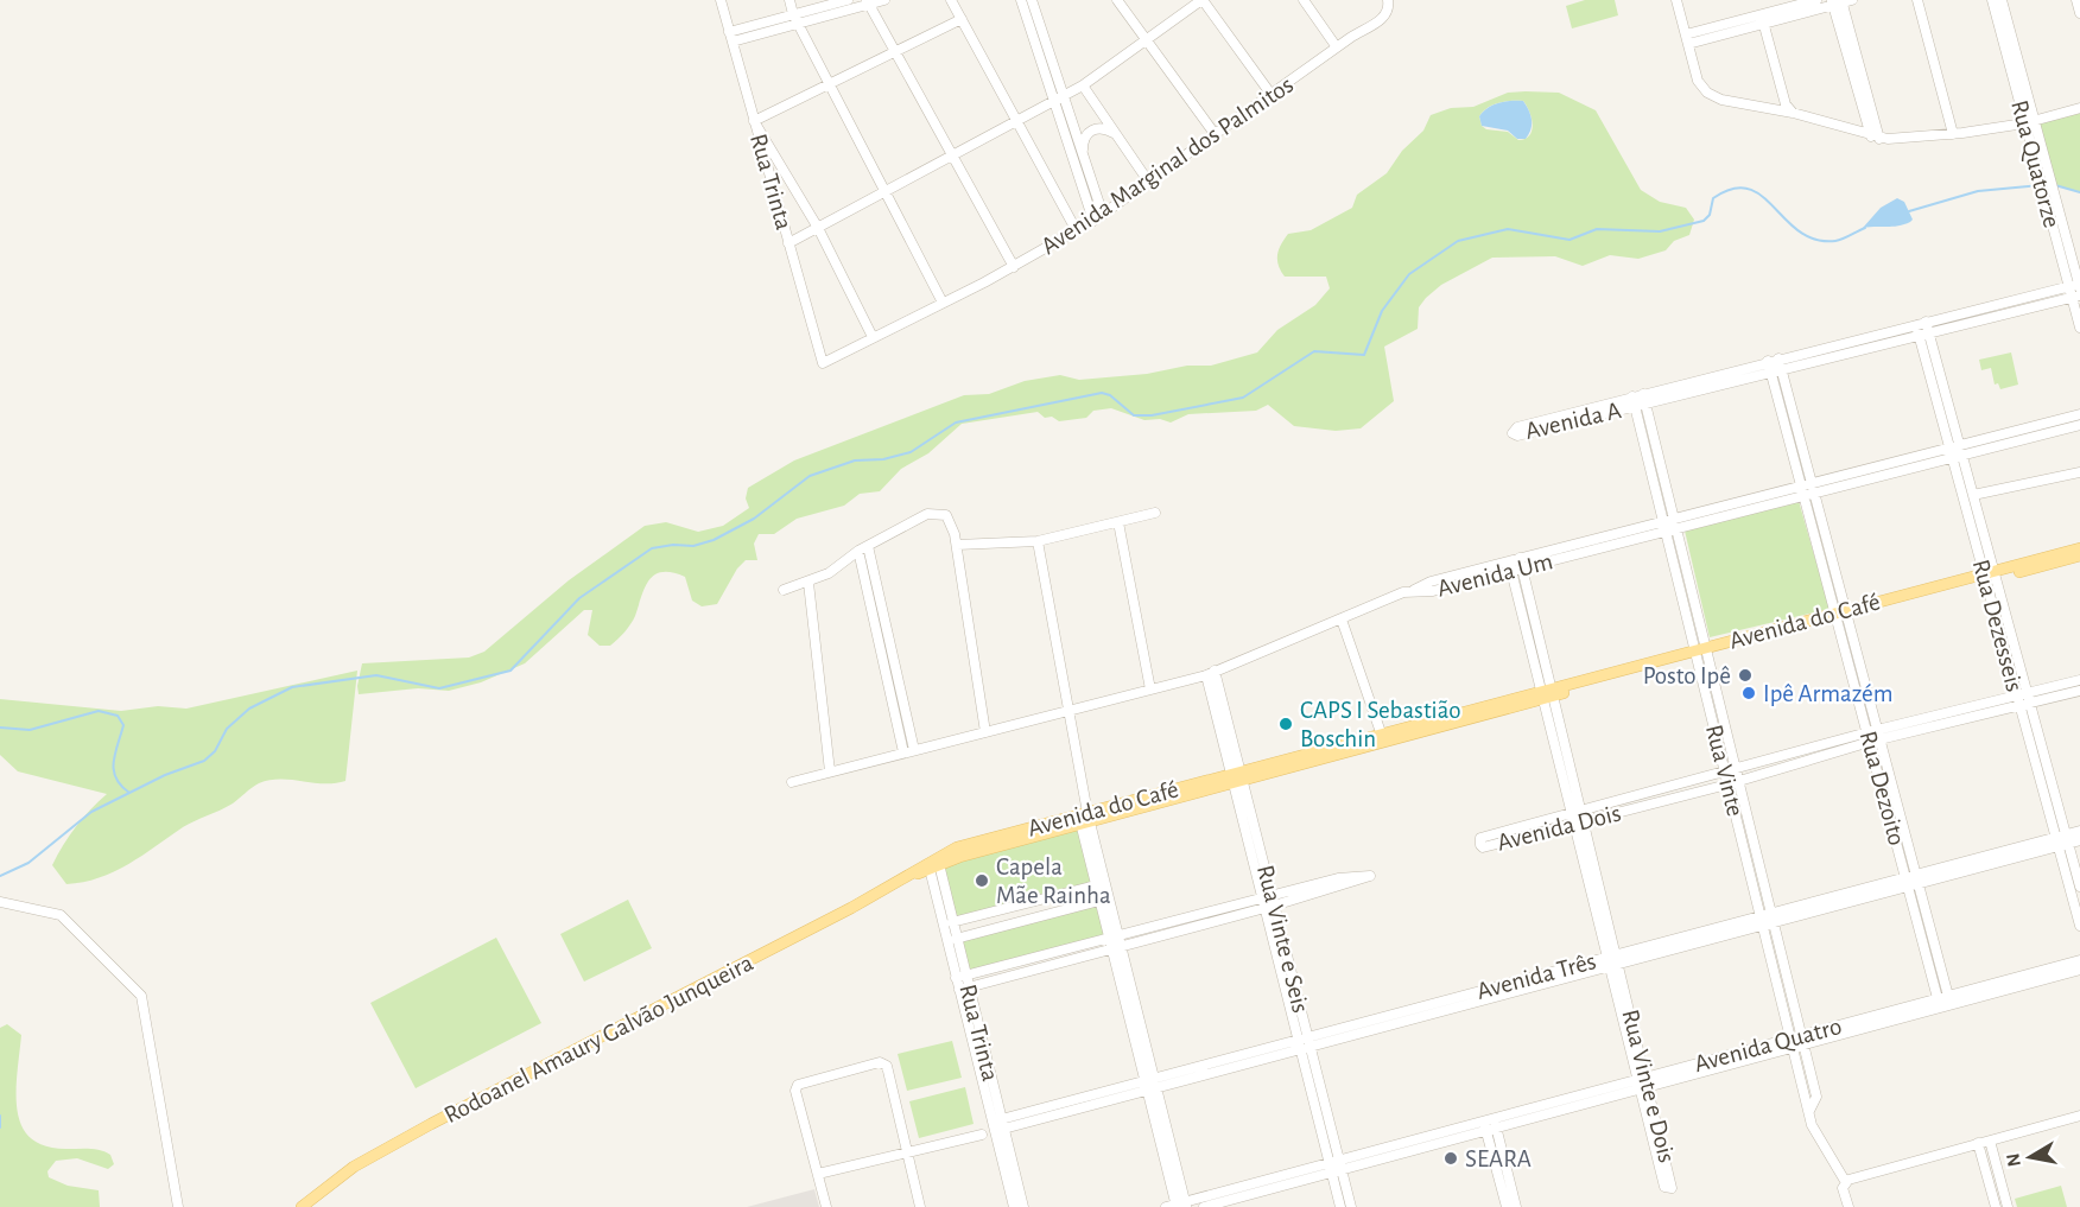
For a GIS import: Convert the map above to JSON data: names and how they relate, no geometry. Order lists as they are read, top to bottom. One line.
{"streets":{"main road":["Avenida do Café","Rodoanel Amaury Galvão Junqueira"],"street":["Rua Quatorze","Avenida Marginal dos Palmitos","Rua Trinta","Avenida A","Avenida Um","Rua Dezesseis","Rua Vinte","Rua Dezoito","Avenida Dois","Rua Vinte e Seis","Avenida Três","Avenida Quatro","Rua Vinte e Dois"]},"crossings":[["Rua Quatorze","Avenida A"],["Avenida Marginal dos Palmitos","Rua Trinta"],["Rua Trinta","Avenida do Café"],["Rua Trinta","Avenida Três"],["Avenida A","Rua Dezesseis"],["Avenida A","Rua Vinte"],["Avenida A","Rua Dezoito"],["Avenida Um","Rua Dezesseis"],["Avenida Um","Rua Vinte"],["Avenida Um","Rua Dezoito"],["Avenida Um","Rua Vinte e Seis"],["Avenida Um","Rua Vinte e Dois"],["Avenida do Café","Rua Dezesseis"],["Avenida do Café","Rua Vinte"],["Avenida do Café","Rua Dezoito"],["Avenida do Café","Rua Vinte e Seis"],["Avenida do Café","Rodoanel Amaury Galvão Junqueira"],["Avenida do Café","Rua Vinte e Dois"],["Rua Dezesseis","Avenida Dois"],["Rua Dezesseis","Avenida Três"],["Rua Vinte","Avenida Dois"],["Rua Vinte","Avenida Três"],["Rua Vinte","Avenida Quatro"],["Rua Dezoito","Avenida Dois"],["Rua Dezoito","Avenida Três"],["Rua Dezoito","Avenida Quatro"],["Avenida Dois","Rua Vinte e Dois"],["Rua Vinte e Seis","Avenida Três"],["Rua Vinte e Seis","Avenida Quatro"],["Avenida Três","Rua Vinte e Dois"],["Avenida Quatro","Rua Vinte e Dois"]],"places":["Posto Ipê","Ipê Armazém","CAPS I Sebastião Boschin","Capela Mãe Rainha","SEARA"],"north":"left"}
